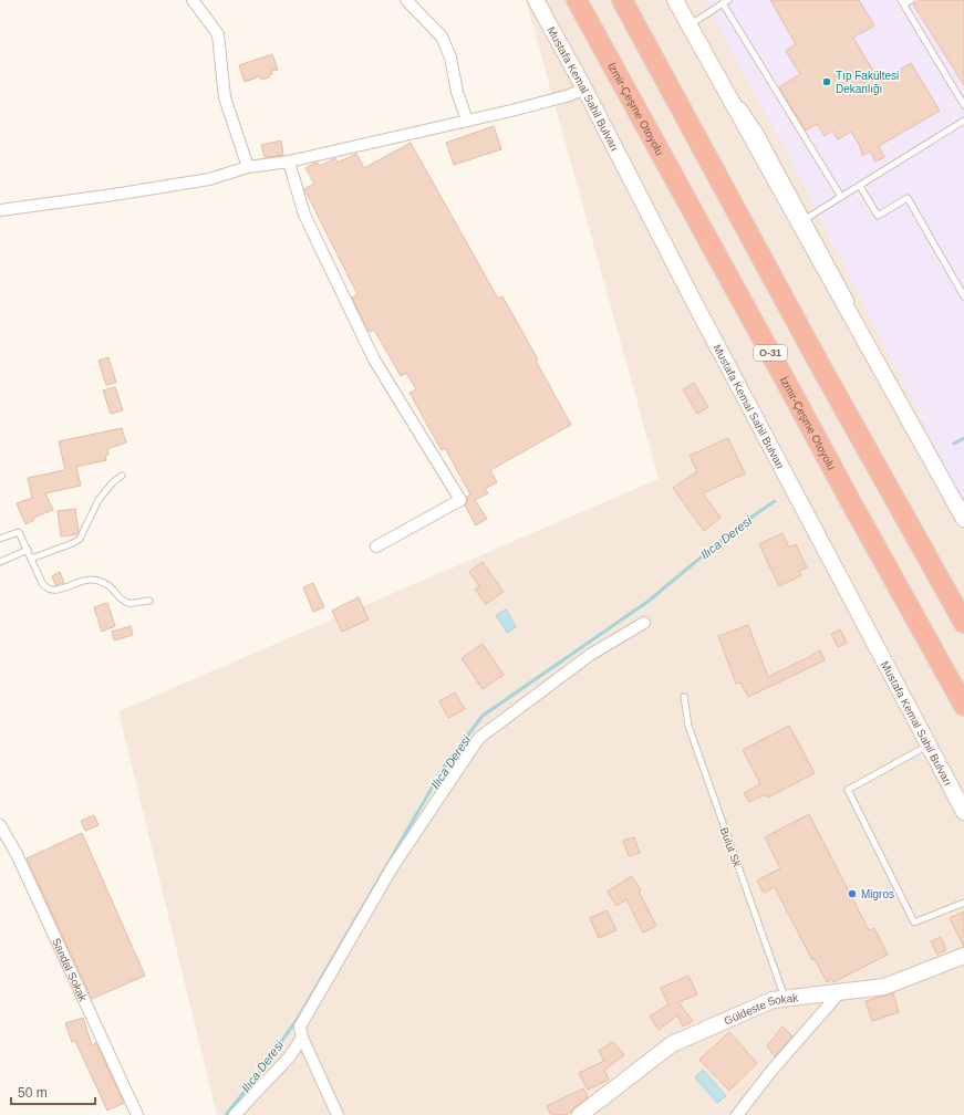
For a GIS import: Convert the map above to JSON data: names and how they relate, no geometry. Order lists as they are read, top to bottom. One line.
{"streets":{"highway":["İzmir-Çeşme Otoyolu","O-31"],"street":["Mustafa Kemal Sahil Bulvarı","Sandal Sokak","Güldeste Sokak"],"lane":["Bulut Sk."]},"crossings":[["Bulut Sk.","Güldeste Sokak"]],"water":["Ilıca Deresi"],"places":["Tıp Fakültesi Dekanlığı","Migros"],"scale_bar":"50 m"}
